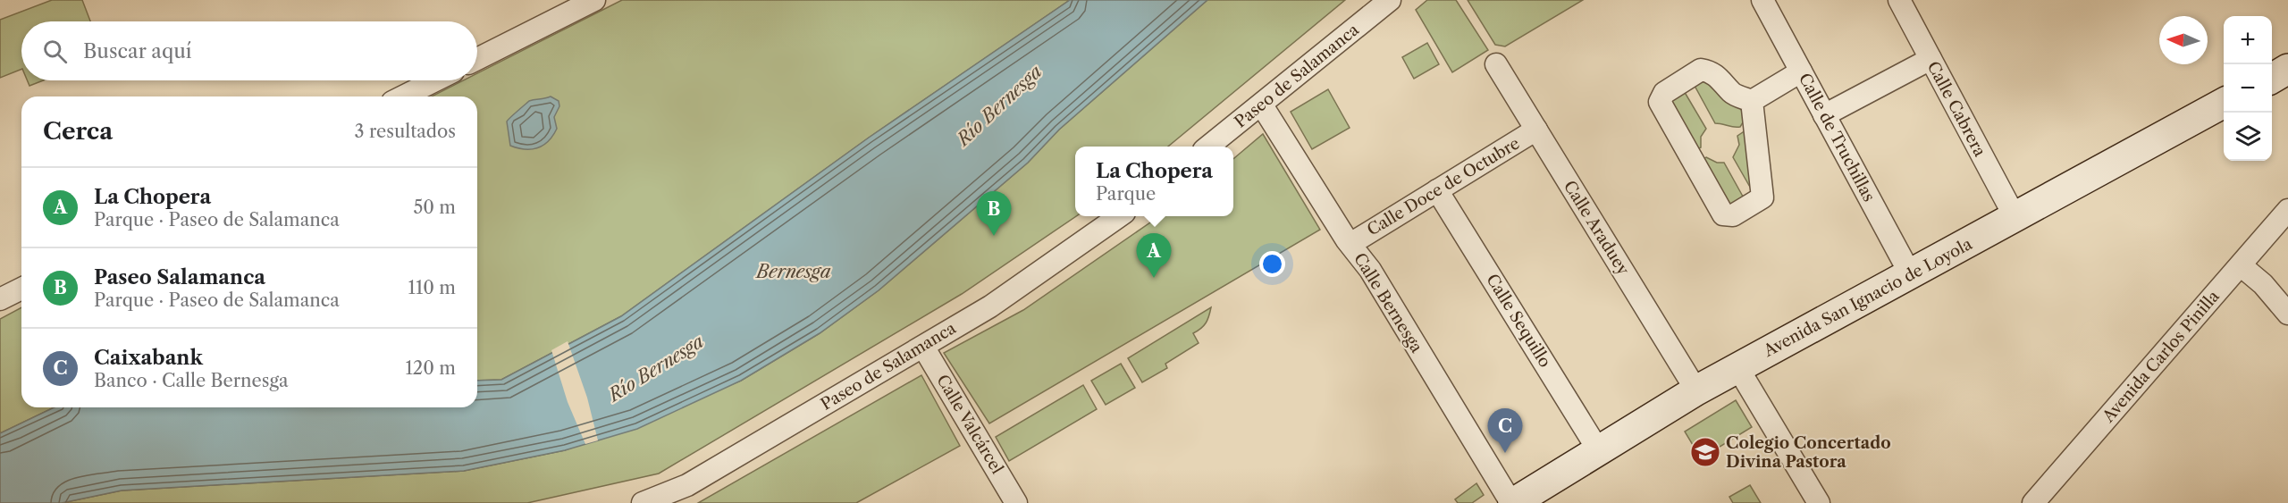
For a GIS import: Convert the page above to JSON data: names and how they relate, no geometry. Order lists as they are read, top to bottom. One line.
{"streets":{"main road":["Avenida San Ignacio de Loyola"],"street":["Paseo de Salamanca","Calle Cabrera","Calle de Truchillas","Calle Doce de Octubre","Calle Araduey","Calle Bernesga","Calle Sequillo","Avenida Carlos Pinilla","Calle Valcárcel"]},"crossings":[["Paseo de Salamanca","Calle Bernesga"],["Paseo de Salamanca","Calle Valcárcel"],["Calle Cabrera","Avenida San Ignacio de Loyola"],["Calle de Truchillas","Avenida San Ignacio de Loyola"],["Calle Doce de Octubre","Calle Araduey"],["Calle Doce de Octubre","Calle Bernesga"],["Calle Doce de Octubre","Calle Sequillo"],["Calle Araduey","Avenida San Ignacio de Loyola"],["Avenida San Ignacio de Loyola","Calle Bernesga"],["Avenida San Ignacio de Loyola","Calle Sequillo"]],"water":["Río Bernesga","Bernesga"],"places":{"school or university":["Colegio Concertado Divina Pastora"]},"north":"left","page":{"map_buttons":["+","−"],"search":"Buscar aquí","heading":["Cerca","3 resultados"],"popup":["La Chopera","Parque"],"list":[{"mark":"A","name":"La Chopera","note":"Parque · Paseo de Salamanca","value":"50 m"},{"mark":"B","name":"Paseo Salamanca","note":"Parque · Paseo de Salamanca","value":"110 m"},{"mark":"C","name":"Caixabank","note":"Banco · Calle Bernesga","value":"120 m"}],"pins":["B","A","C"]}}
